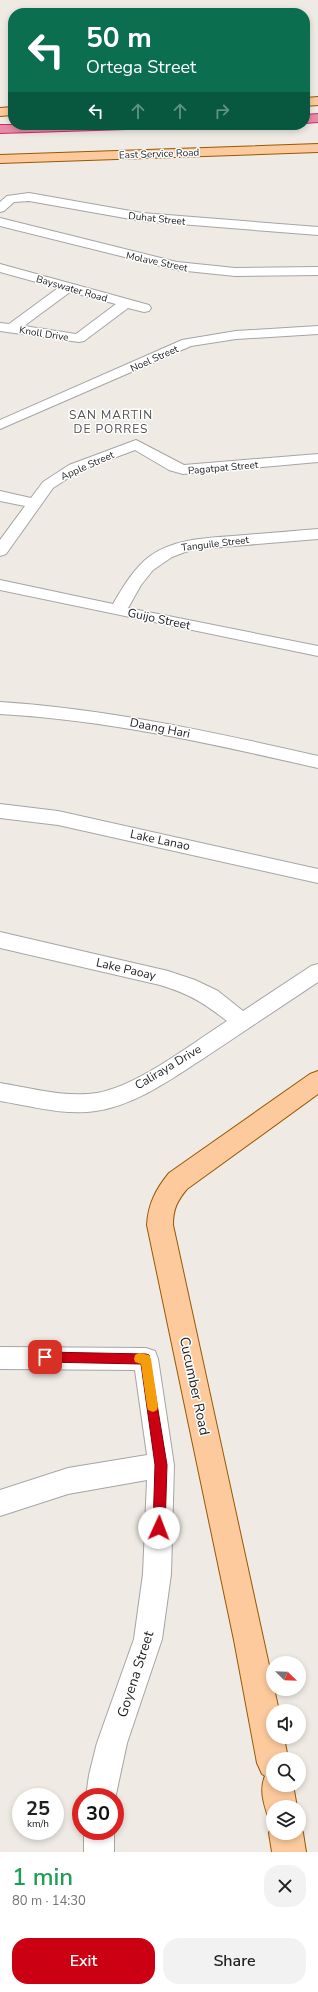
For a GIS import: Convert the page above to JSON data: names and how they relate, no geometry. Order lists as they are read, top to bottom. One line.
{"streets":{"main road":["East Service Road","Cucumber Road"],"street":["Duhat Street","Molave Street","Bayswater Road","Knoll Drive","Noel Street","Apple Street","Pagatpat Street","Tanguile Street","Guijo Street","Daang Hari","Lake Lanao","Lake Paoay","Caliraya Drive","Goyena Street"]},"crossings":[["Bayswater Road","Knoll Drive"],["Apple Street","Pagatpat Street"],["Tanguile Street","Guijo Street"],["Lake Paoay","Caliraya Drive"]],"districts":["SAN MARTIN DE PORRES"],"north":"bottom right","page":{"turn":["50 m","Ortega Street"],"speed":"25 km/h","limit":"30","heading":["1 min","80 m · 14:30"],"buttons":["Exit","Share"]}}
